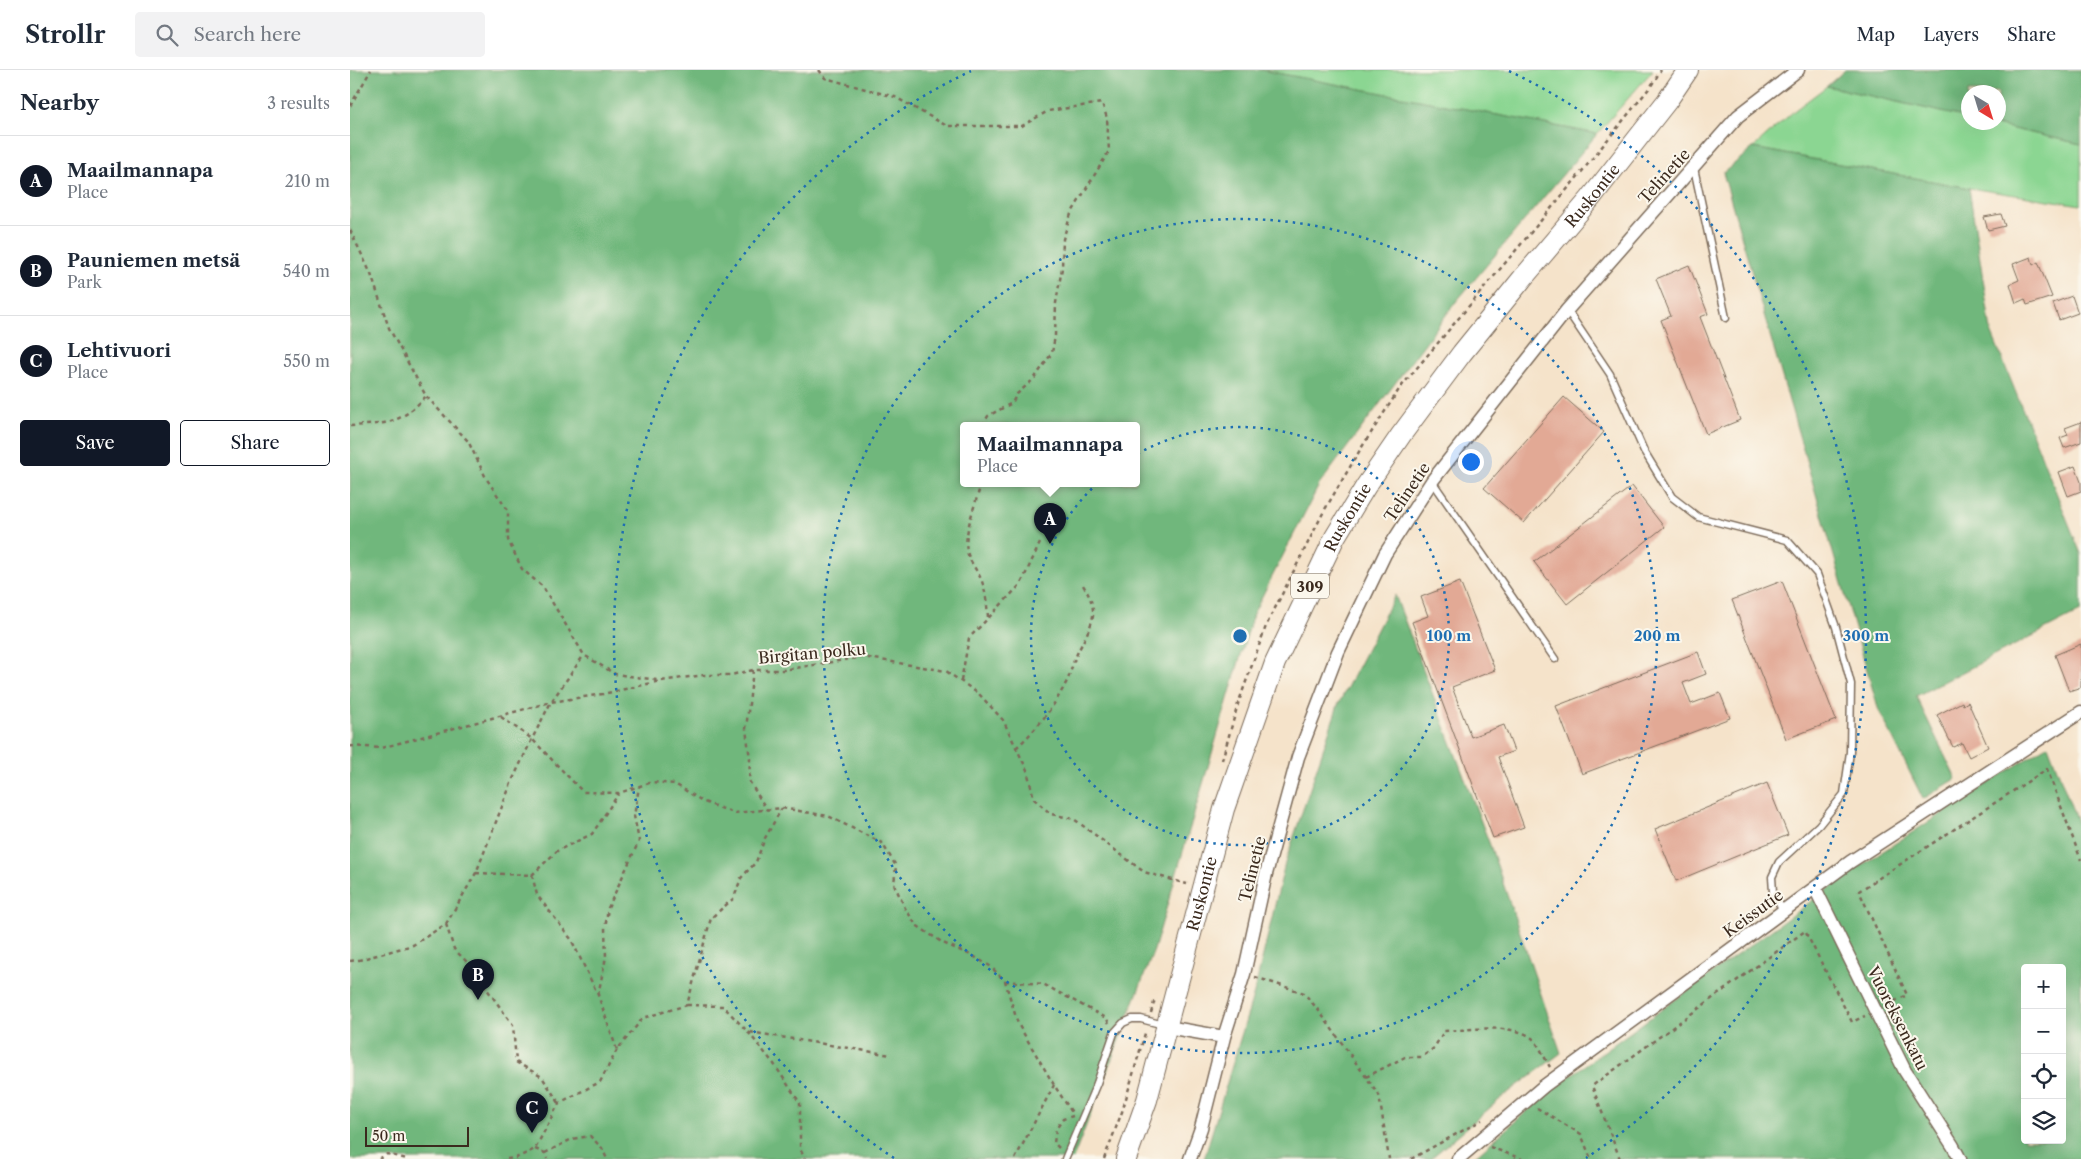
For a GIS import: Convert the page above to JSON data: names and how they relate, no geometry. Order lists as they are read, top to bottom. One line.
{"streets":{"main road":["Ruskontie","309"],"street":["Telinetie","Keissutie","Vuoreksenkatu"],"path":["Birgitan polku"]},"crossings":[["Keissutie","Vuoreksenkatu"]],"scale_bar":"50 m","north":"bottom right","page":{"header":"Strollr","search":"Search here","nav":["Map","Layers","Share"],"heading":["Nearby","3 results"],"list":[{"mark":"A","name":"Maailmannapa","note":"Place","value":"210 m"},{"mark":"B","name":"Pauniemen metsä","note":"Park","value":"540 m"},{"mark":"C","name":"Lehtivuori","note":"Place","value":"550 m"}],"buttons":["Save","Share"],"popup":["Maailmannapa","Place"],"pins":["A","B","C"],"map_buttons":["+","−"],"scale":"50 m"},"rings":["100 m","200 m","300 m"]}
